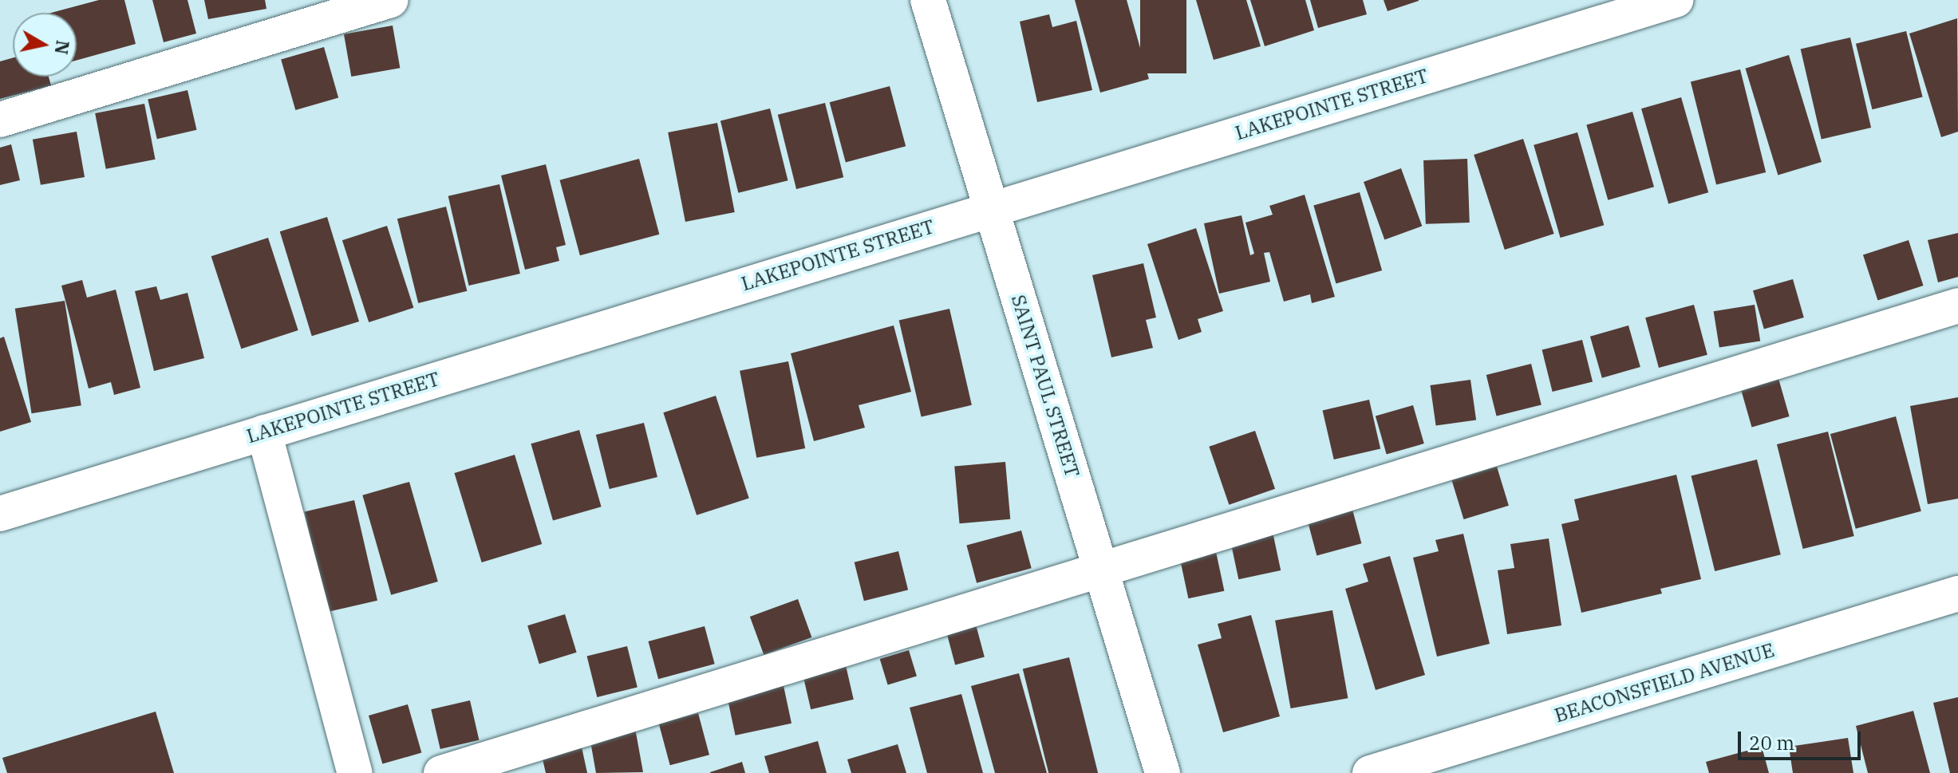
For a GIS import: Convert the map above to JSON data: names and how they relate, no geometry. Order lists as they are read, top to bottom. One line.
{"streets":{"street":["LAKEPOINTE STREET","SAINT PAUL STREET","BEACONSFIELD AVENUE"]},"crossings":[["LAKEPOINTE STREET","SAINT PAUL STREET"]],"scale_bar":"20 m","north":"right"}
